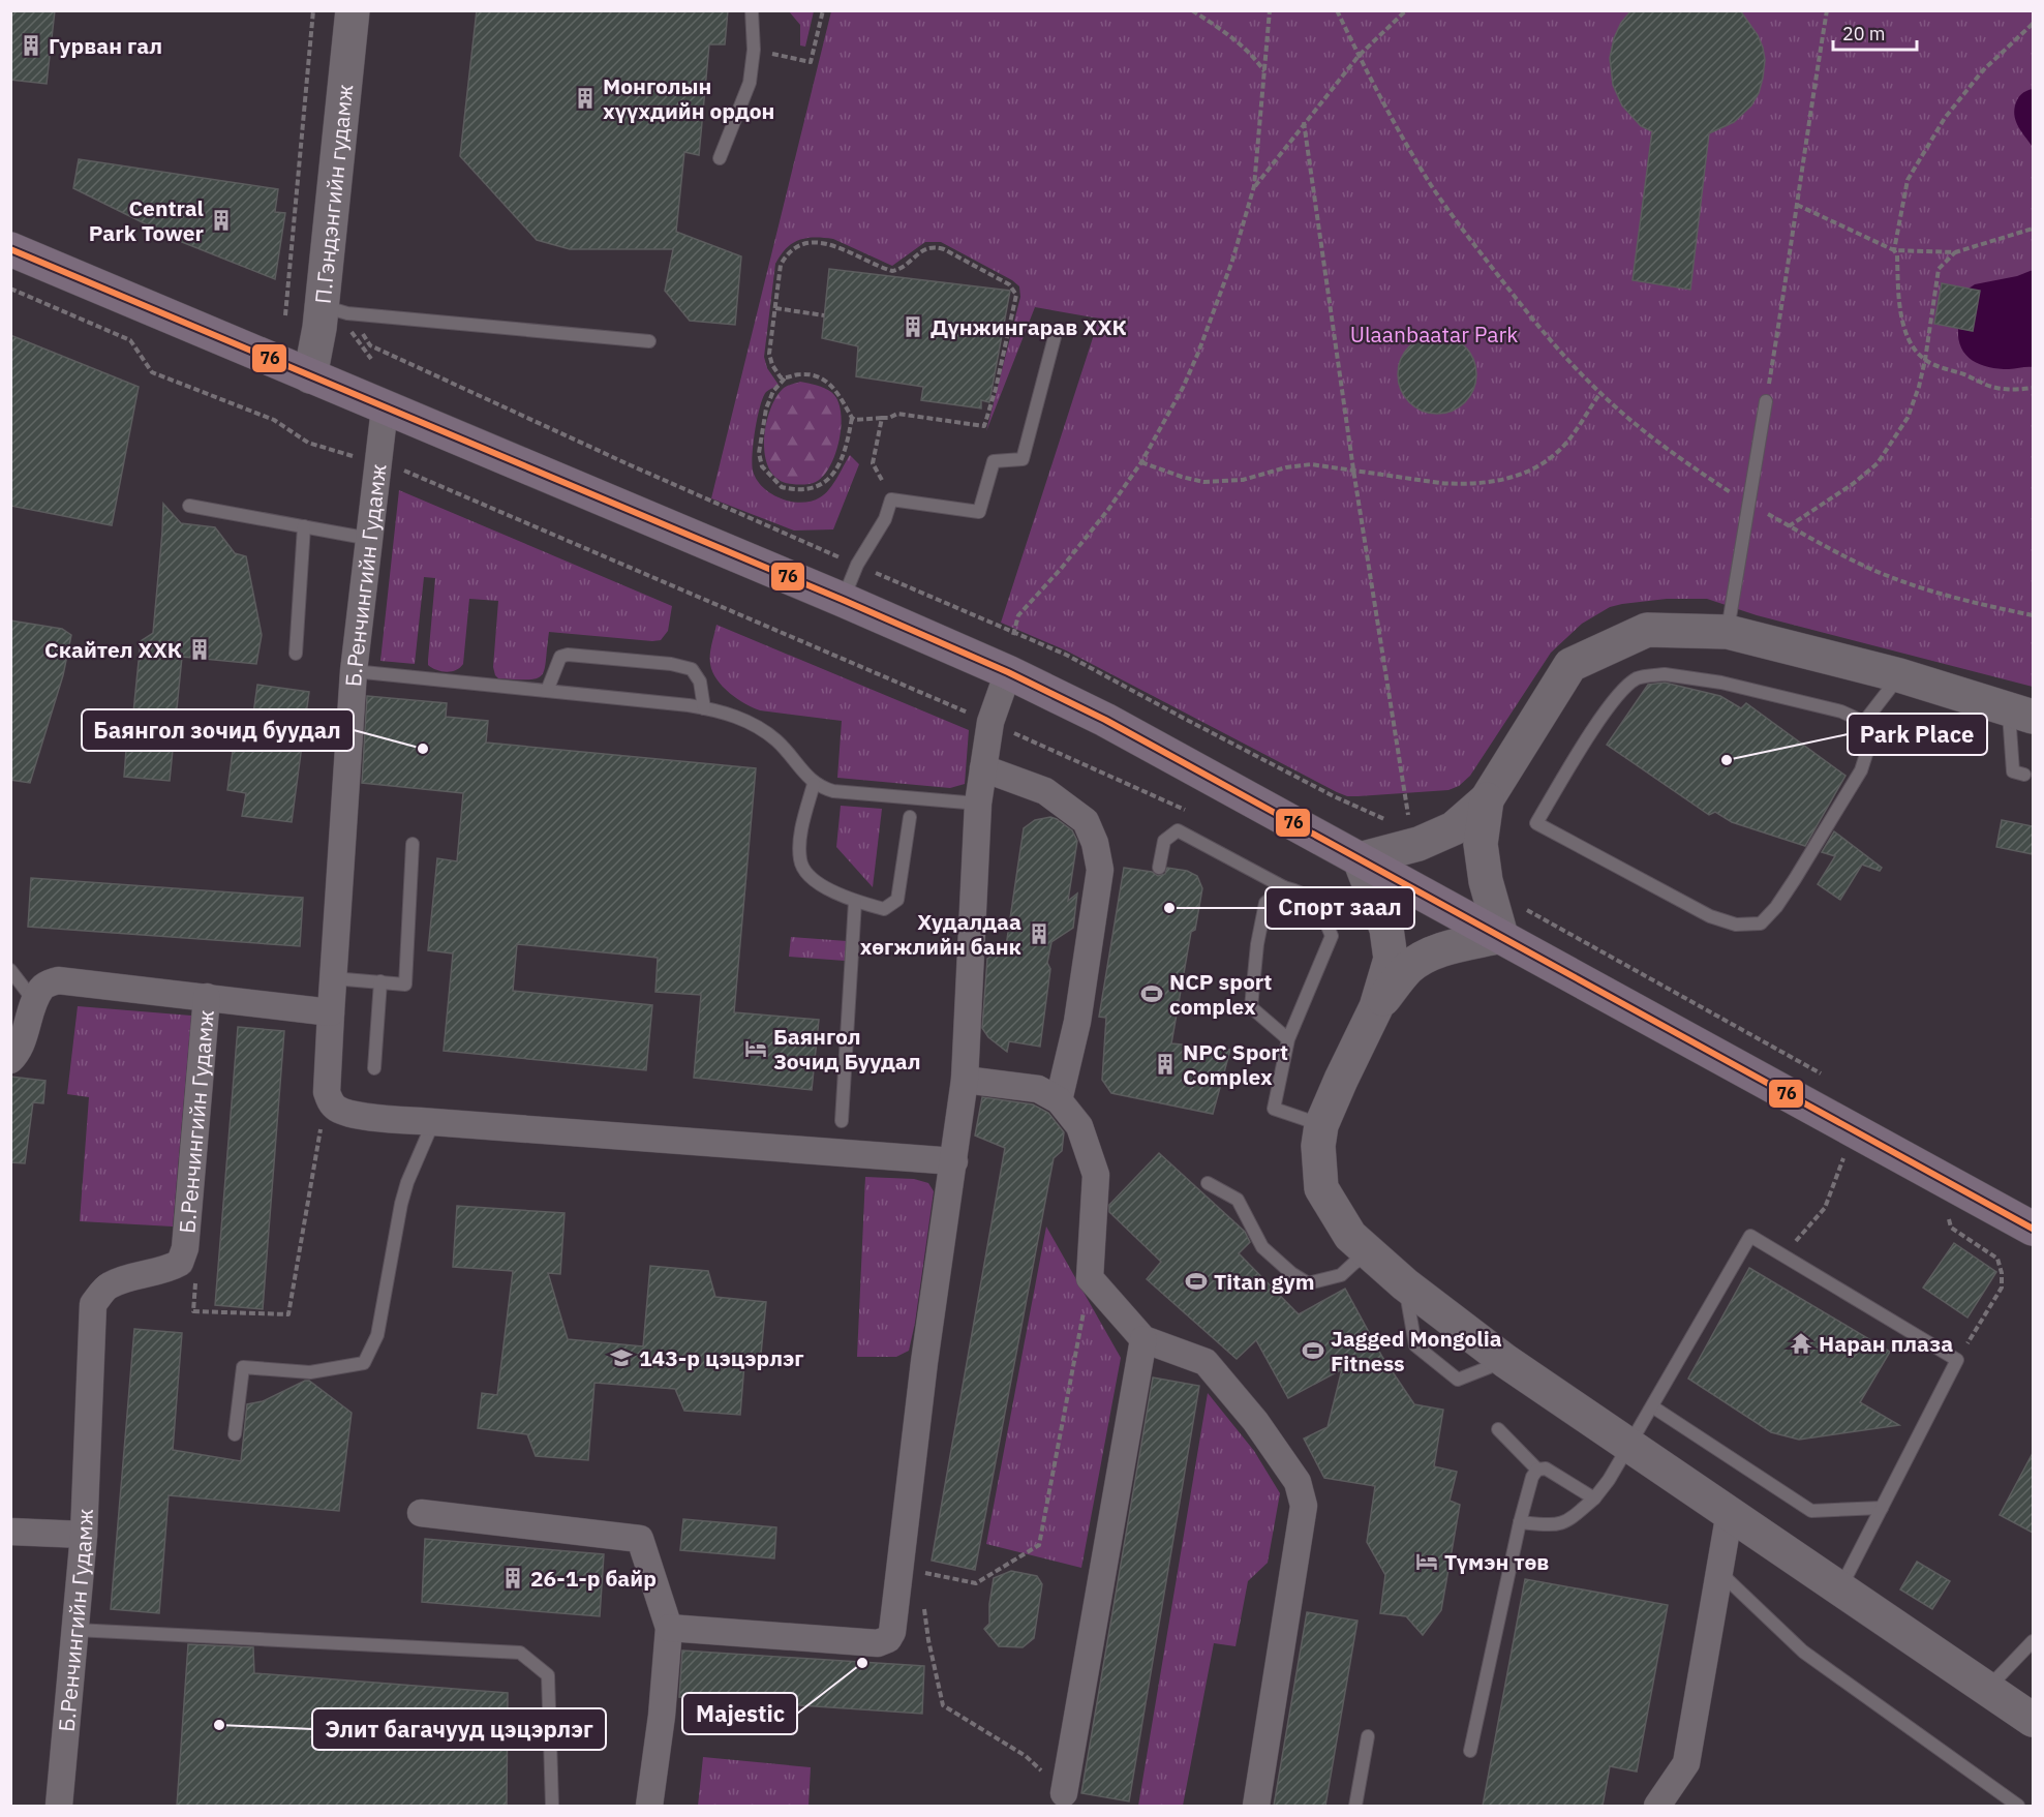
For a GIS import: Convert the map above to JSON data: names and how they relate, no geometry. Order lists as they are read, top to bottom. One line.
{"streets":{"street":["П.Гэндэнгийн гудамж","Б.Ренчингийн Гудамж"]},"parks":["Ulaanbaatar Park"],"places":{"building":["Гурван гал","Монголын хүүхдийн ордон","Central Park Tower","Дүнжингарав ХХК","Скайтел ХХК","Худалдаа хөгжлийн банк","NPC Sport Complex","26-1-р байр"],"other":["Баянгол зочид буудал","Park Place","Спорт заал","Majestic","Элит багачууд цэцэрлэг"],"sports":["NCP sport complex","Titan gym","Jagged Mongolia Fitness"],"hotel":["Баянгол Зочид Буудал","Түмэн төв"],"temple":["Наран плаза"],"school or university":["143-р цэцэрлэг"]},"lines":["transit line 76"],"scale_bar":"20 m"}
